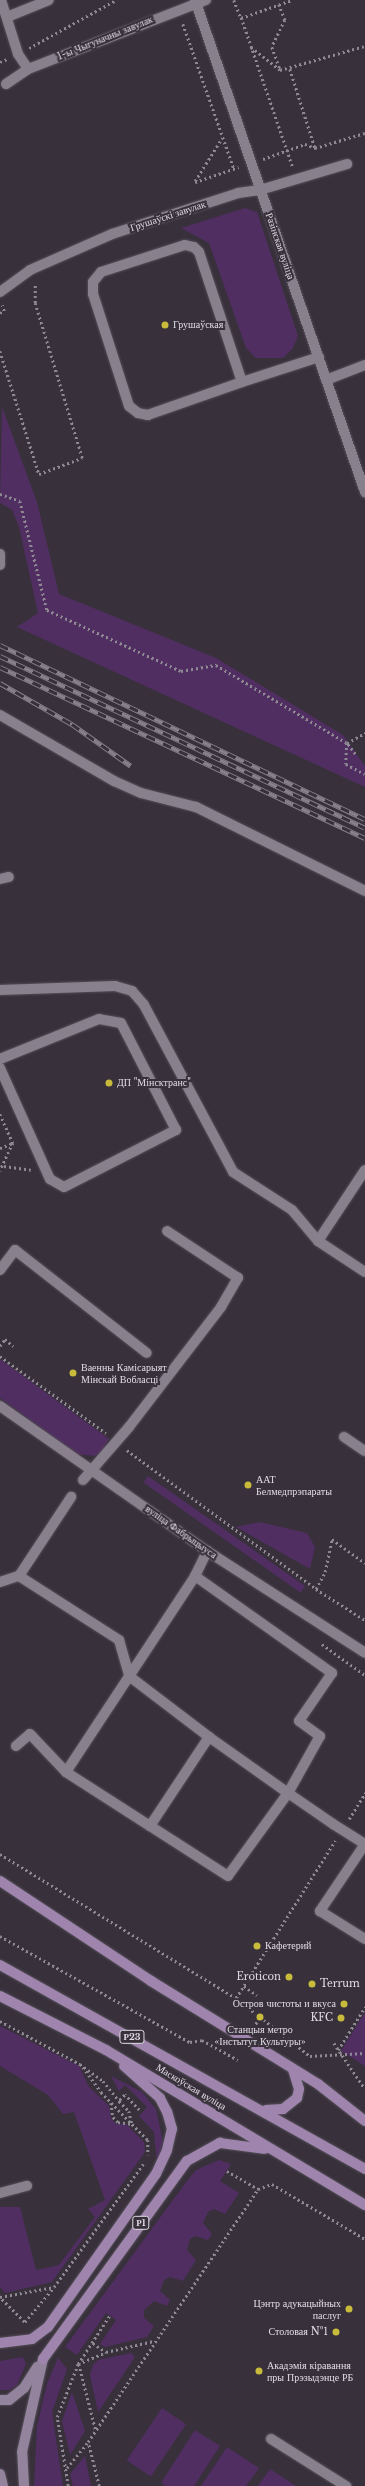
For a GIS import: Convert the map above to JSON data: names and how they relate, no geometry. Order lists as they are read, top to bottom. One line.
{"streets":{"main road":["Р23","Маскоўская вуліца","Р1"],"street":["1-ы Чыгуначны завулак","Грушаўскі завулак","Разінская вуліца","вуліца Фабрыцыуса"]},"crossings":[["1-ы Чыгуначны завулак","Разінская вуліца"],["Грушаўскі завулак","Разінская вуліца"],["Маскоўская вуліца","Р1"]],"places":["Грушаўская","ДП \"Мінсктранс\"","Ваенны Камісарыят Мінскай Вобласці","ААТ Белмедпрэпараты","Кафетерий","Eroticon","Terrum","Остров чистоты и вкуса","Станцыя метро «Інстытут Культуры»","KFC","Цэнтр адукацыйных паслуг","Столовая №1","Акадэмія кіравання пры Прэзыдэнце РБ"]}
